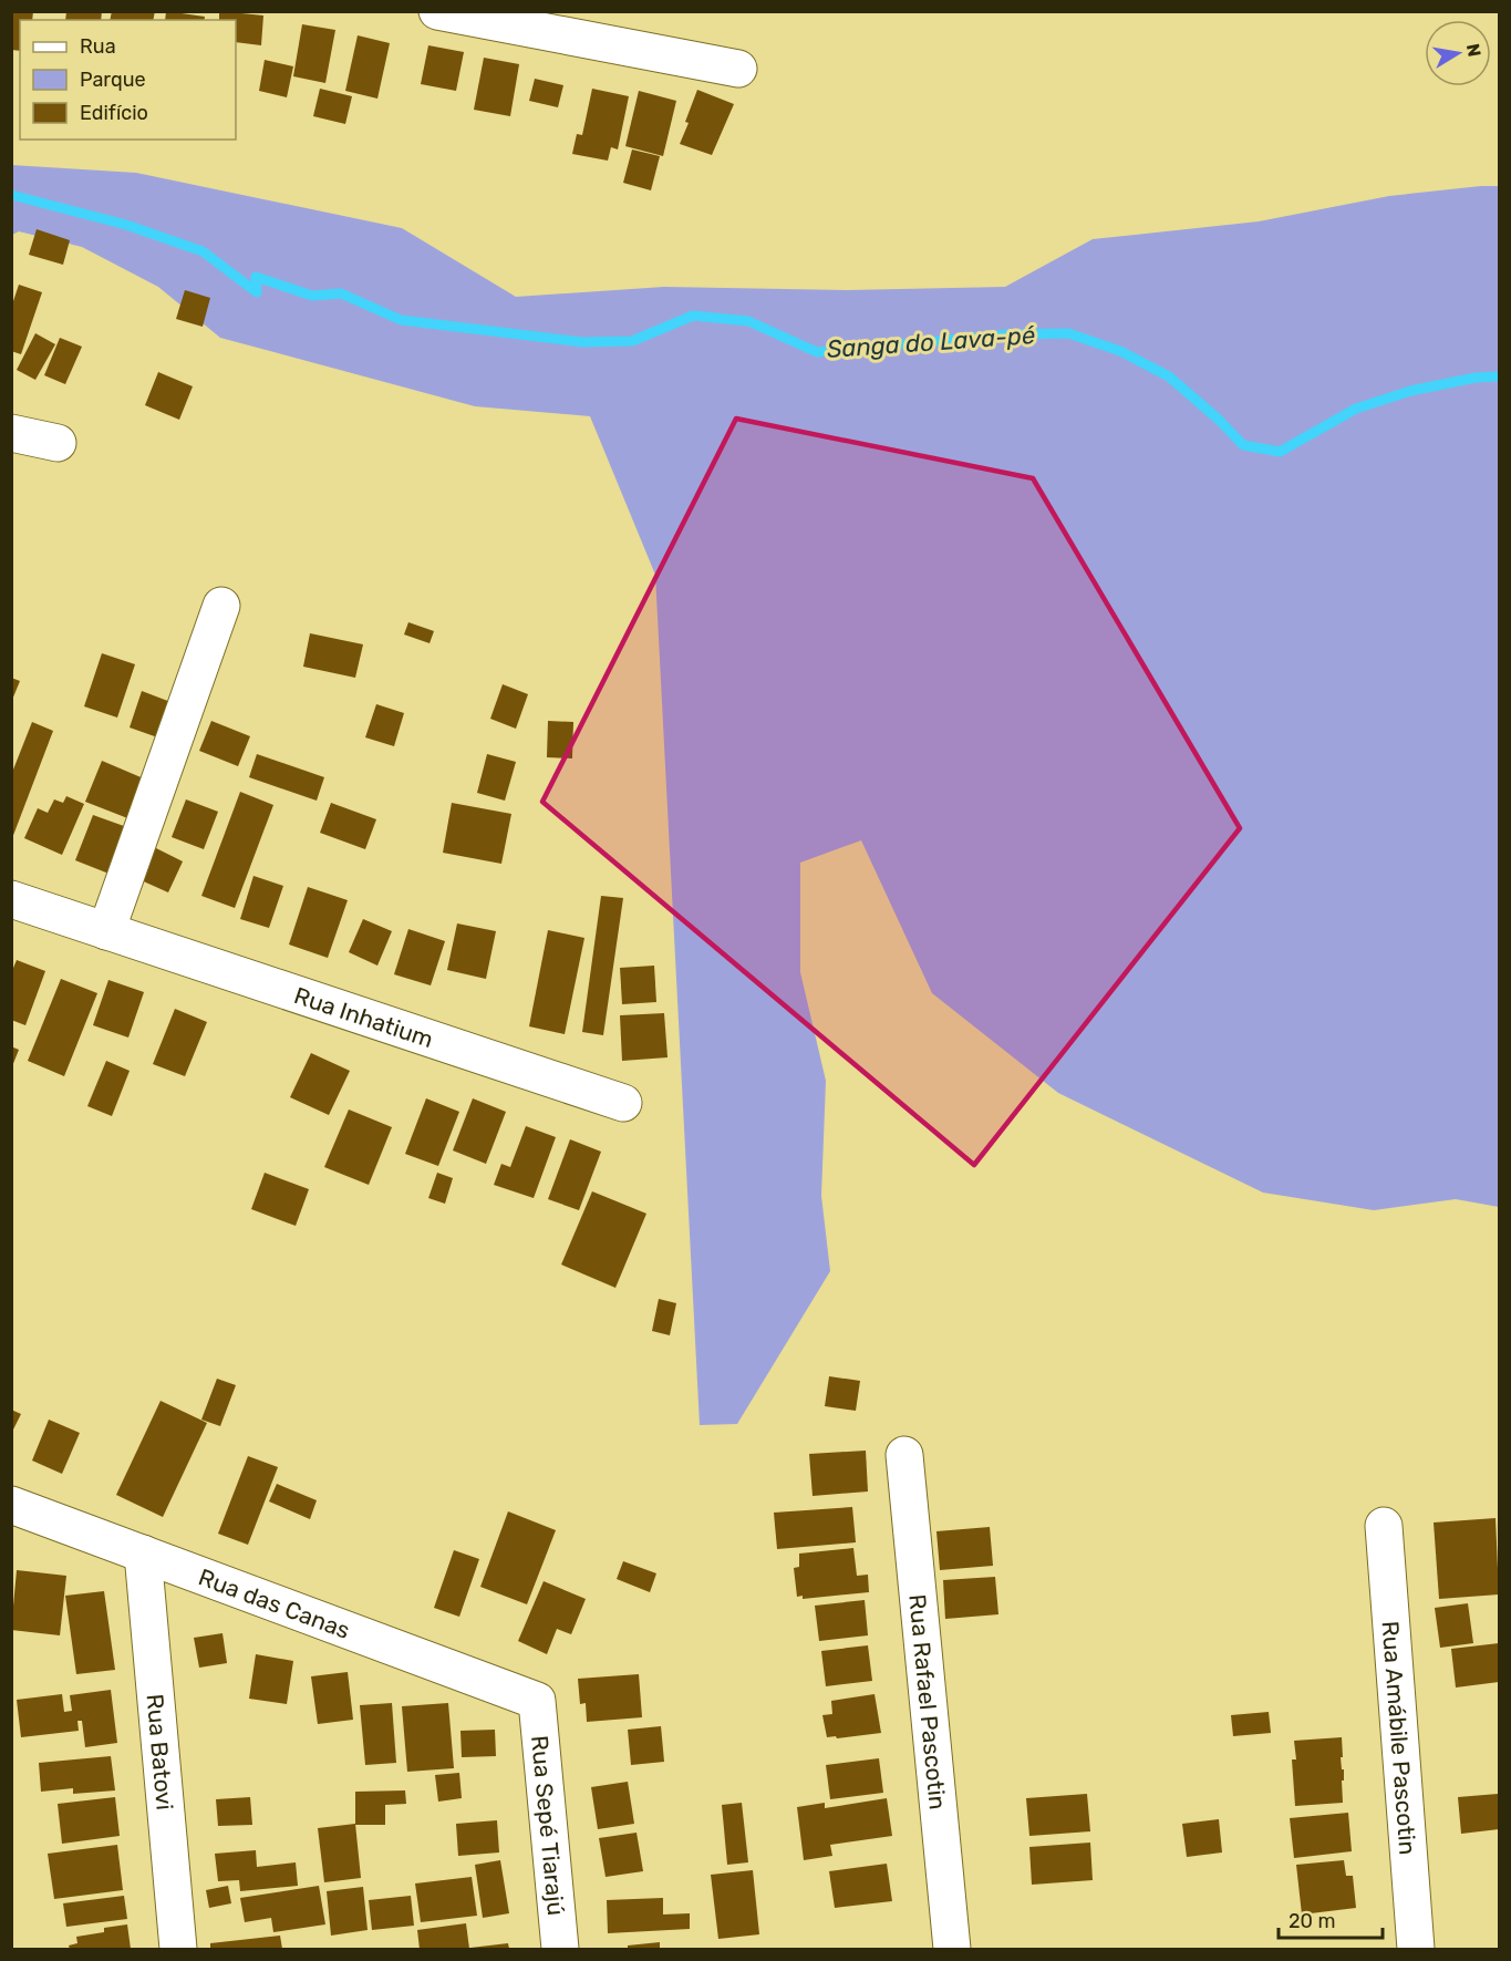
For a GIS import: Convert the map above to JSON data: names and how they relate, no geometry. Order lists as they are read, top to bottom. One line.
{"streets":{"street":["Rua Inhatium","Rua das Canas","Rua Rafael Pascotin","Rua Amábile Pascotin","Rua Batovi","Rua Sepé Tiarajú"]},"crossings":[["Rua das Canas","Rua Batovi"],["Rua das Canas","Rua Sepé Tiarajú"]],"water":["Sanga do Lava-pé"],"legend":["Rua","Parque","Edifício"],"scale_bar":"20 m","north":"right"}
